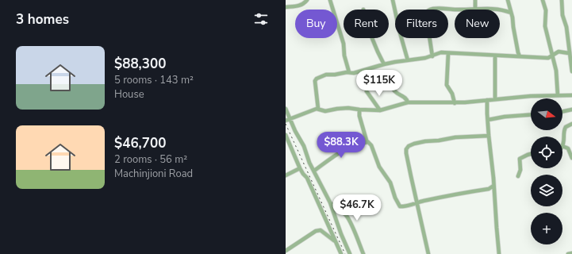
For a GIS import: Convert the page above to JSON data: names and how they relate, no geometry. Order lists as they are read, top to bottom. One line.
{"north":"right","page":{"heading":"3 homes","chip":["Buy","Rent","Filters","New"],"list":[{"name":"$88,300","note":"5 rooms · 143 m² · House"},{"name":"$46,700","note":"2 rooms · 56 m² · Machinjioni Road"}],"price":["$115K","$88.3K","$46.7K"],"map_buttons":"+"}}
